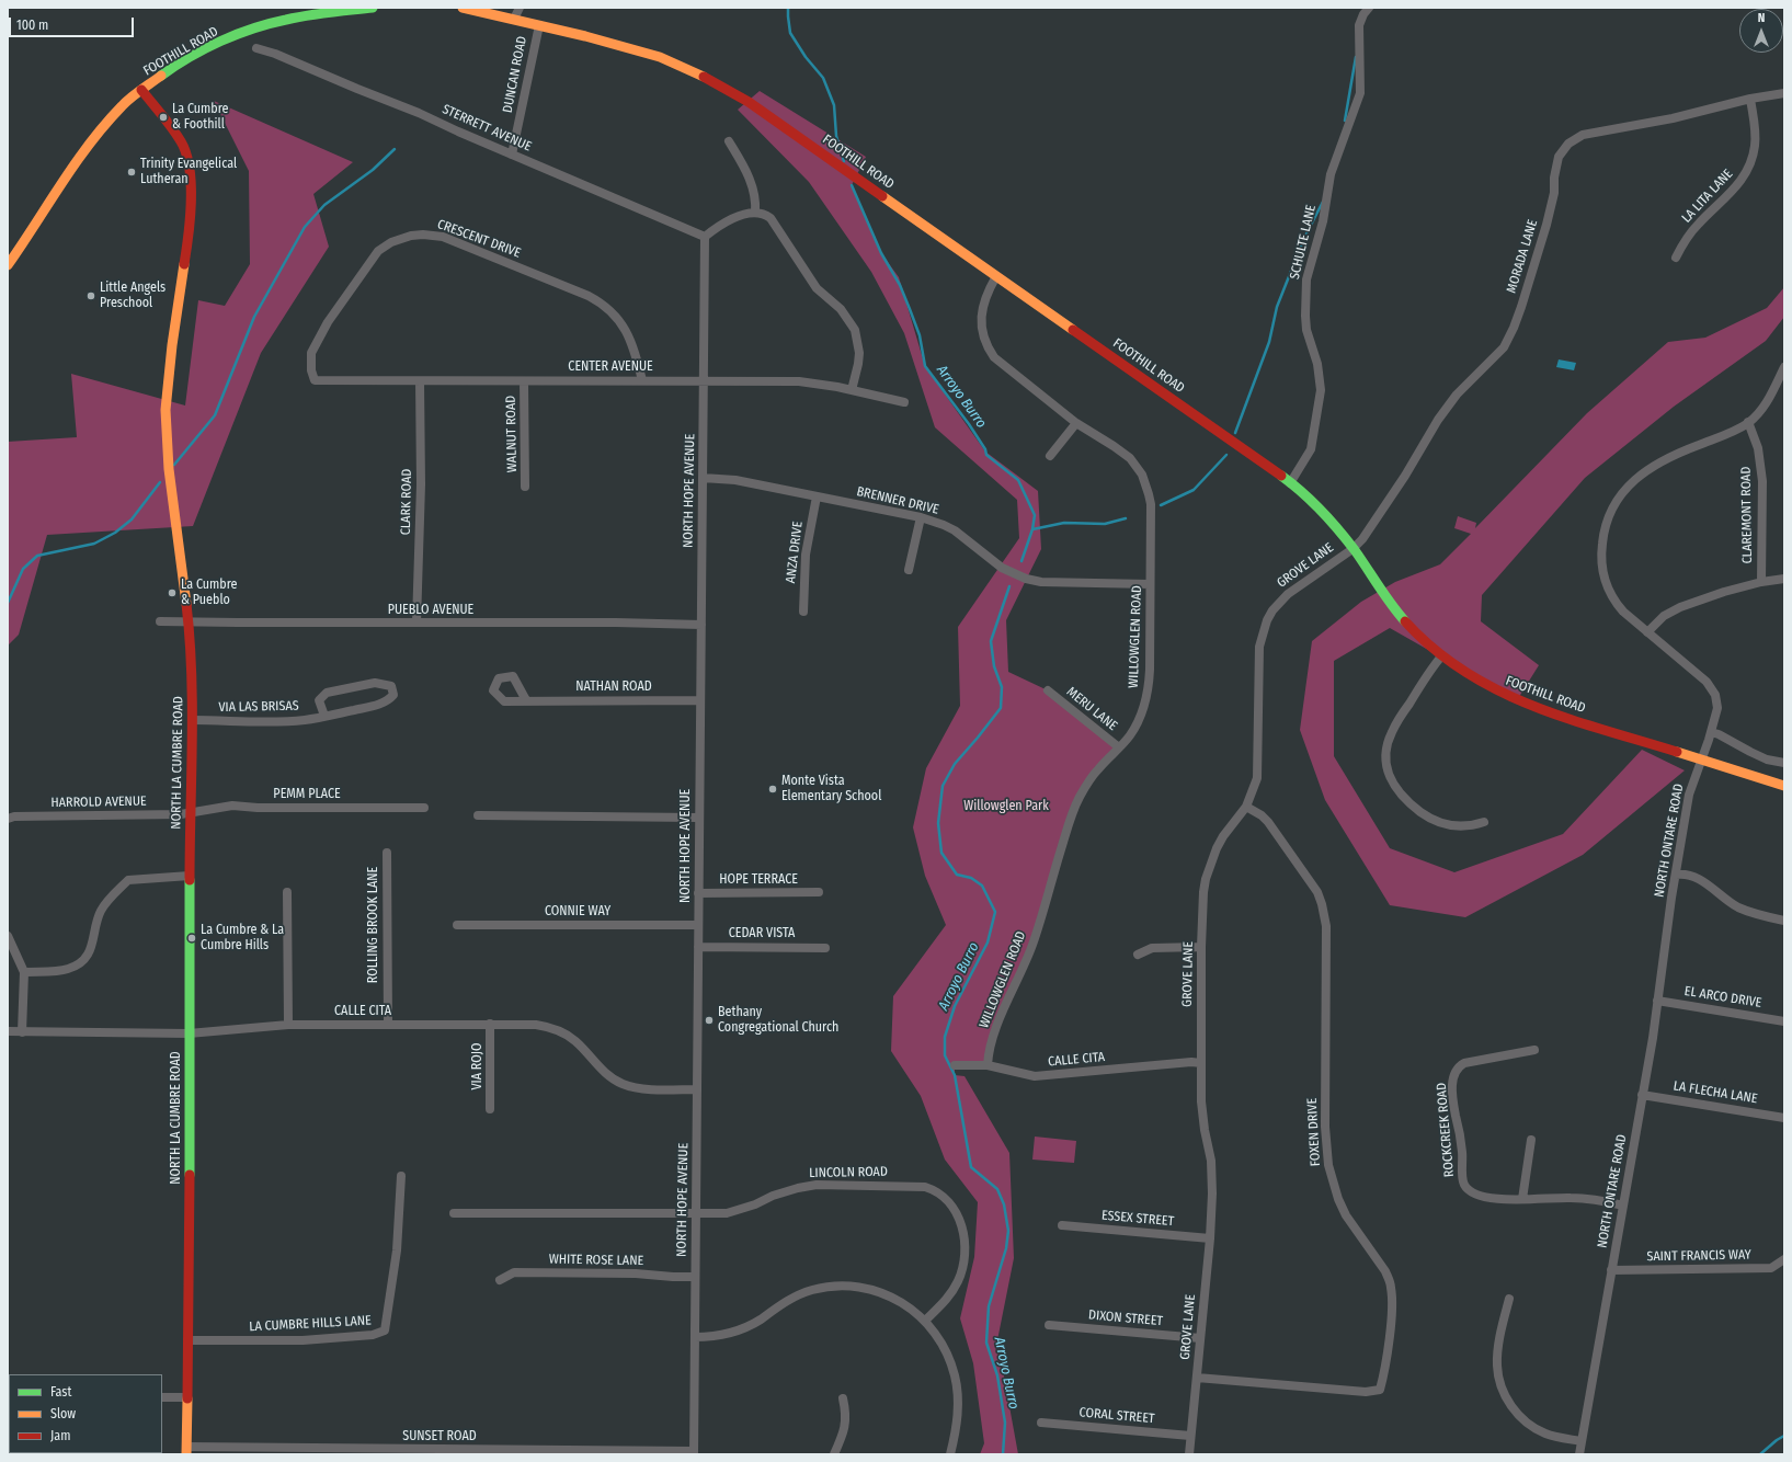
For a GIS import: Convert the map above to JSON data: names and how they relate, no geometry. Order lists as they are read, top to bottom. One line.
{"streets":{"main road":["FOOTHILL ROAD","NORTH LA CUMBRE ROAD"],"street":["DUNCAN ROAD","STERRETT AVENUE","LA LITA LANE","CRESCENT DRIVE","SCHULTE LANE","MORADA LANE","CENTER AVENUE","WALNUT ROAD","NORTH HOPE AVENUE","BRENNER DRIVE","CLARK ROAD","CLAREMONT ROAD","ANZA DRIVE","GROVE LANE","PUEBLO AVENUE","WILLOWGLEN ROAD","NATHAN ROAD","VIA LAS BRISAS","MERU LANE","PEMM PLACE","HARROLD AVENUE","NORTH ONTARE ROAD","HOPE TERRACE","CONNIE WAY","ROLLING BROOK LANE","CEDAR VISTA","EL ARCO DRIVE","CALLE CITA","VIA ROJO","LA FLECHA LANE","ROCKCREEK ROAD","FOXEN DRIVE","LINCOLN ROAD","ESSEX STREET","SAINT FRANCIS WAY","WHITE ROSE LANE","DIXON STREET","LA CUMBRE HILLS LANE","CORAL STREET","SUNSET ROAD"]},"crossings":[["FOOTHILL ROAD","DUNCAN ROAD"],["FOOTHILL ROAD","SCHULTE LANE"],["FOOTHILL ROAD","MORADA LANE"],["FOOTHILL ROAD","GROVE LANE"],["FOOTHILL ROAD","WILLOWGLEN ROAD"],["FOOTHILL ROAD","NORTH LA CUMBRE ROAD"],["FOOTHILL ROAD","NORTH ONTARE ROAD"],["DUNCAN ROAD","STERRETT AVENUE"],["STERRETT AVENUE","NORTH HOPE AVENUE"],["LA LITA LANE","MORADA LANE"],["CRESCENT DRIVE","CENTER AVENUE"],["MORADA LANE","GROVE LANE"],["CENTER AVENUE","WALNUT ROAD"],["CENTER AVENUE","NORTH HOPE AVENUE"],["CENTER AVENUE","CLARK ROAD"],["NORTH HOPE AVENUE","BRENNER DRIVE"],["NORTH HOPE AVENUE","PUEBLO AVENUE"],["NORTH HOPE AVENUE","NATHAN ROAD"],["NORTH HOPE AVENUE","HOPE TERRACE"],["NORTH HOPE AVENUE","CONNIE WAY"],["NORTH HOPE AVENUE","CEDAR VISTA"],["NORTH HOPE AVENUE","CALLE CITA"],["NORTH HOPE AVENUE","LINCOLN ROAD"],["NORTH HOPE AVENUE","WHITE ROSE LANE"],["NORTH HOPE AVENUE","SUNSET ROAD"],["BRENNER DRIVE","ANZA DRIVE"],["BRENNER DRIVE","WILLOWGLEN ROAD"],["CLARK ROAD","PUEBLO AVENUE"],["CLAREMONT ROAD","NORTH ONTARE ROAD"],["GROVE LANE","CALLE CITA"],["GROVE LANE","FOXEN DRIVE"],["GROVE LANE","ESSEX STREET"],["GROVE LANE","DIXON STREET"],["GROVE LANE","CORAL STREET"],["PUEBLO AVENUE","NORTH LA CUMBRE ROAD"],["WILLOWGLEN ROAD","MERU LANE"],["WILLOWGLEN ROAD","CALLE CITA"],["VIA LAS BRISAS","NORTH LA CUMBRE ROAD"],["NORTH LA CUMBRE ROAD","PEMM PLACE"],["NORTH LA CUMBRE ROAD","HARROLD AVENUE"],["NORTH LA CUMBRE ROAD","CALLE CITA"],["NORTH LA CUMBRE ROAD","LA CUMBRE HILLS LANE"],["NORTH LA CUMBRE ROAD","SUNSET ROAD"],["PEMM PLACE","HARROLD AVENUE"],["NORTH ONTARE ROAD","EL ARCO DRIVE"],["NORTH ONTARE ROAD","LA FLECHA LANE"],["NORTH ONTARE ROAD","ROCKCREEK ROAD"],["NORTH ONTARE ROAD","SAINT FRANCIS WAY"],["ROLLING BROOK LANE","CALLE CITA"],["CALLE CITA","VIA ROJO"]],"water":["Arroyo Burro"],"parks":["Willowglen Park"],"places":["La Cumbre & Foothill","Trinity Evangelical Lutheran","Little Angels Preschool","La Cumbre & Pueblo","Monte Vista Elementary School","La Cumbre & La Cumbre Hills","Bethany Congregational Church"],"legend":["Fast","Slow","Jam"],"scale_bar":"100 m","north":"top"}
